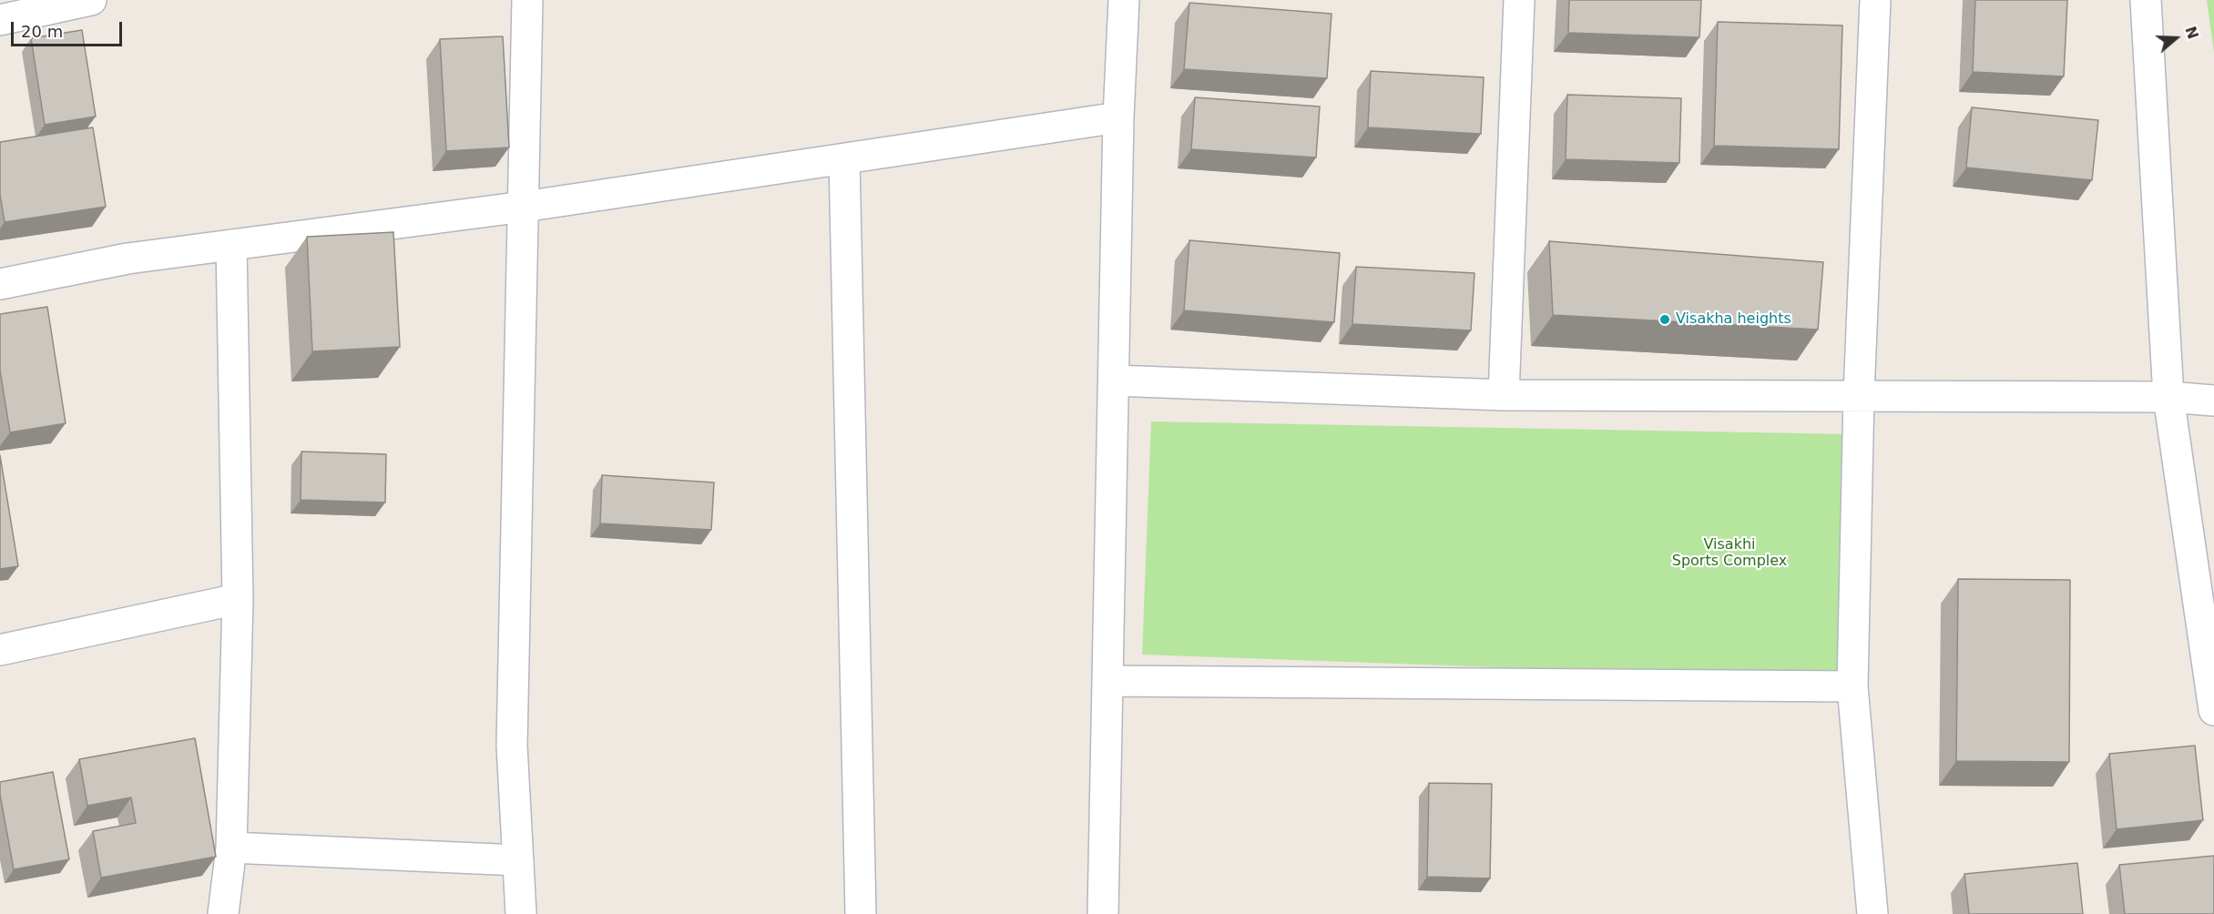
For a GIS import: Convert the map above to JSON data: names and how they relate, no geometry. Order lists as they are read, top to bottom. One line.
{"parks":["Visakhi Sports Complex"],"places":["Visakha heights"],"scale_bar":"20 m","north":"right"}
